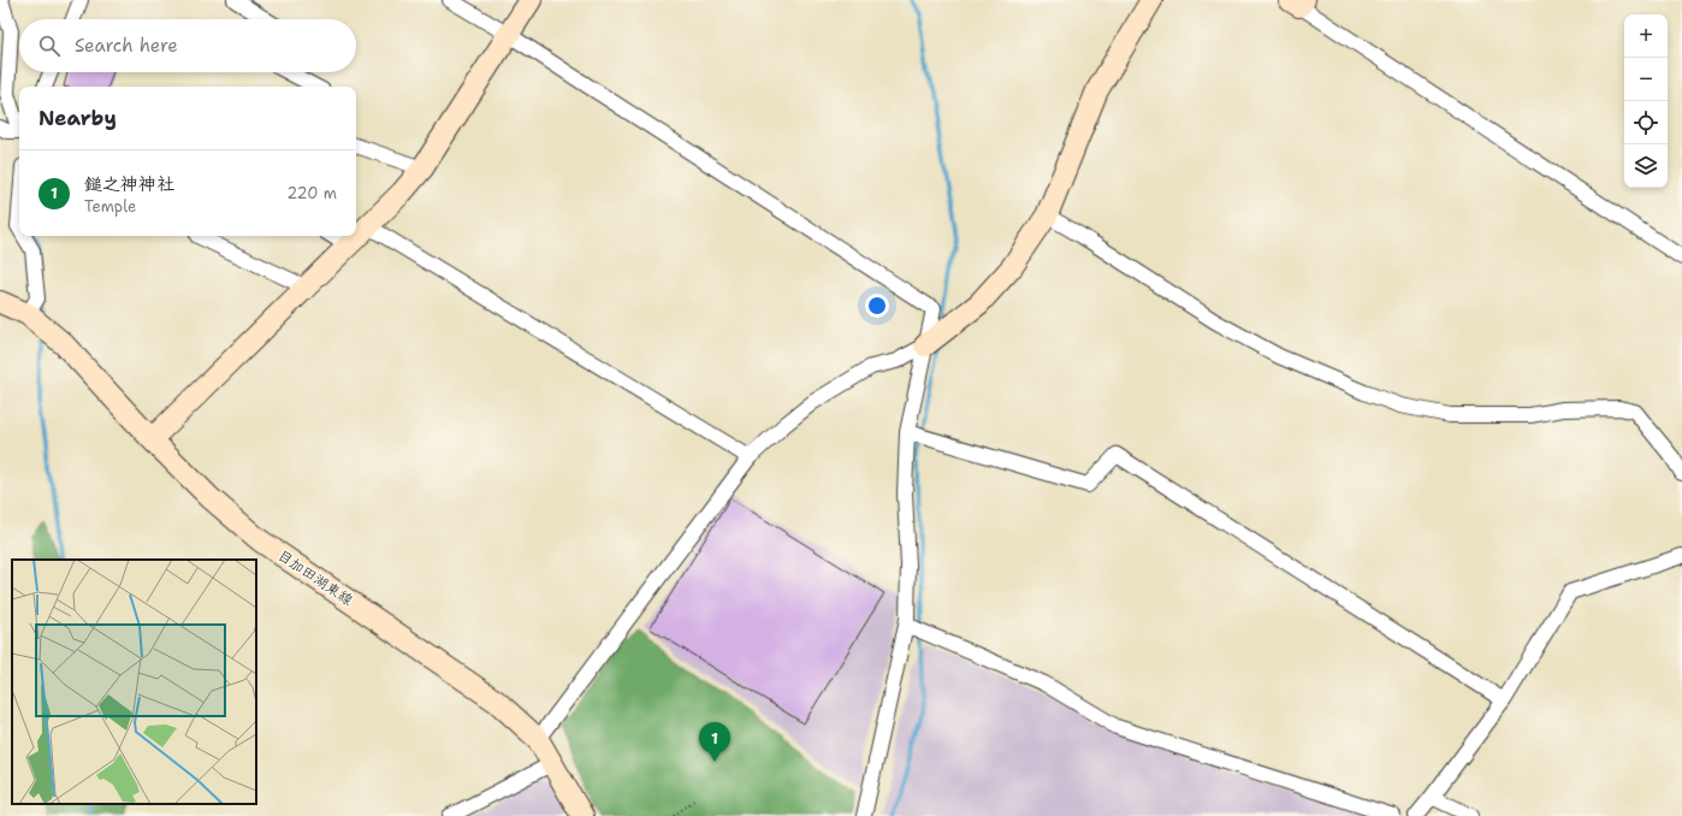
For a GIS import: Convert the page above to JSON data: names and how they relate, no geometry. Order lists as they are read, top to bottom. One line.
{"streets":{"street":["目加田湖東線"]},"page":{"map_buttons":["+","−"],"search":"Search here","heading":"Nearby","list":[{"mark":"1","name":"鎚之神神社","note":"Temple","value":"220 m"}],"pins":"1"}}
